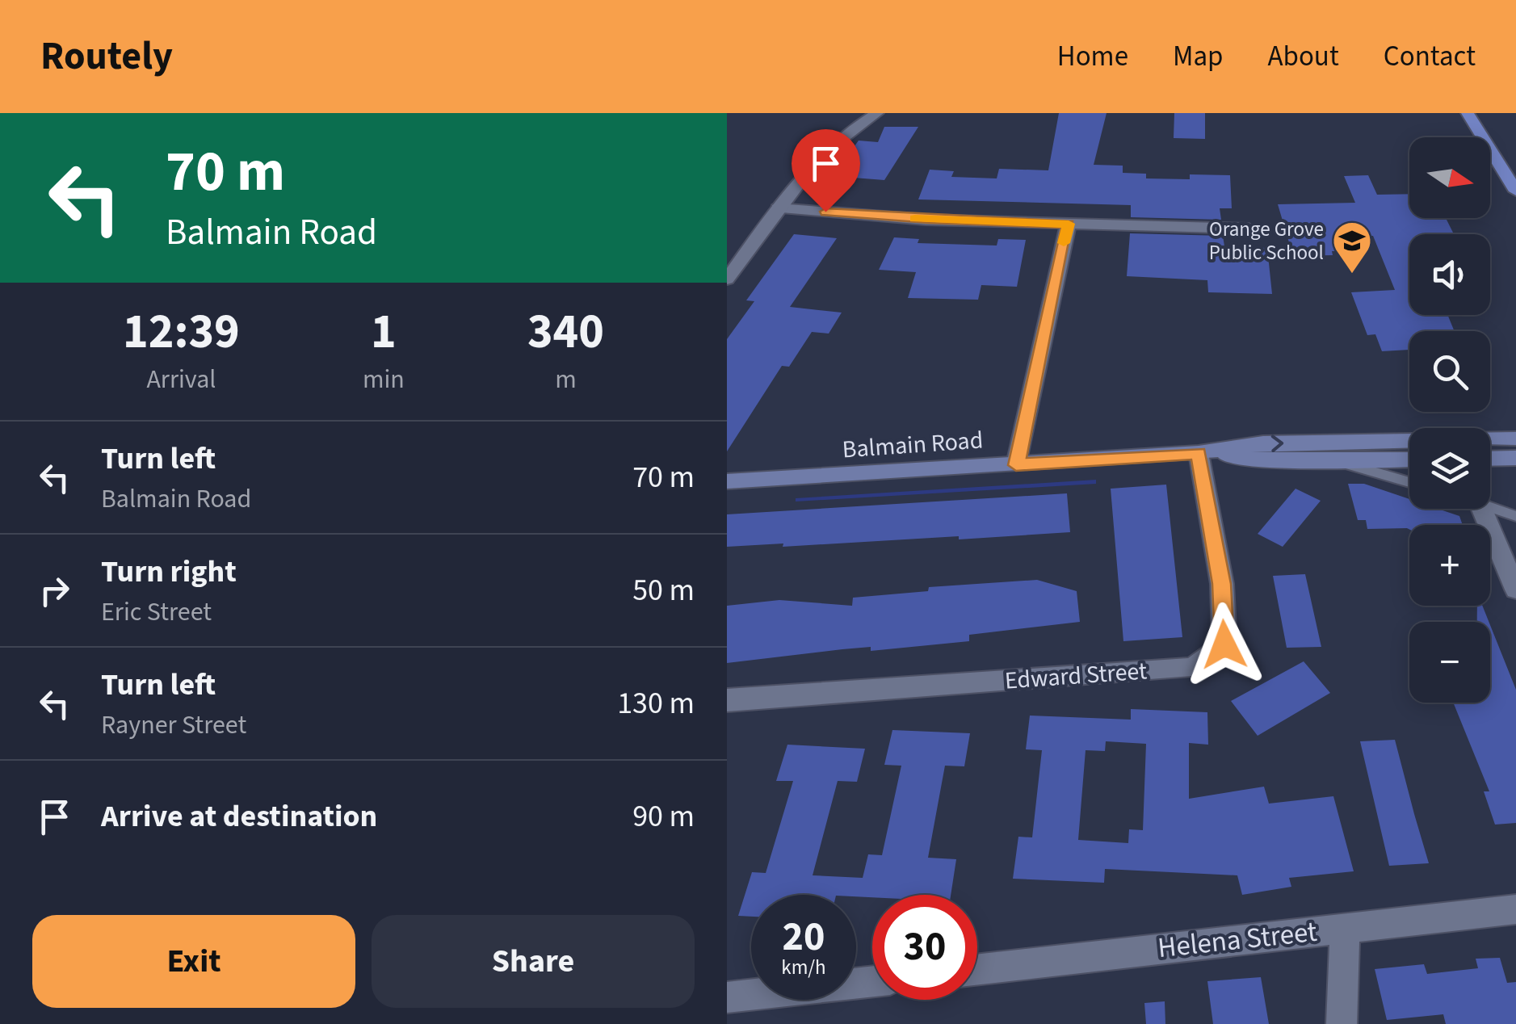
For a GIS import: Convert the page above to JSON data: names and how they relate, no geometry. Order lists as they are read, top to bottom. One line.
{"streets":{"main road":["Balmain Road"],"street":["Edward Street","Helena Street"]},"crossings":[["Balmain Road","Edward Street"]],"places":{"school or university":["Orange Grove Public School"]},"north":"right","page":{"header":"Routely","nav":["Home","Map","About","Contact"],"turn":["70 m","Balmain Road"],"map_buttons":["+","−"],"eta":["12:39","Arrival","1","min","340","m"],"list":[{"name":"Turn left","note":"Balmain Road","value":"70 m"},{"name":"Turn right","note":"Eric Street","value":"50 m"},{"name":"Turn left","note":"Rayner Street","value":"130 m"},{"name":"Arrive at destination","value":"90 m"}],"speed":"20 km/h","limit":"30","buttons":["Exit","Share"]}}
